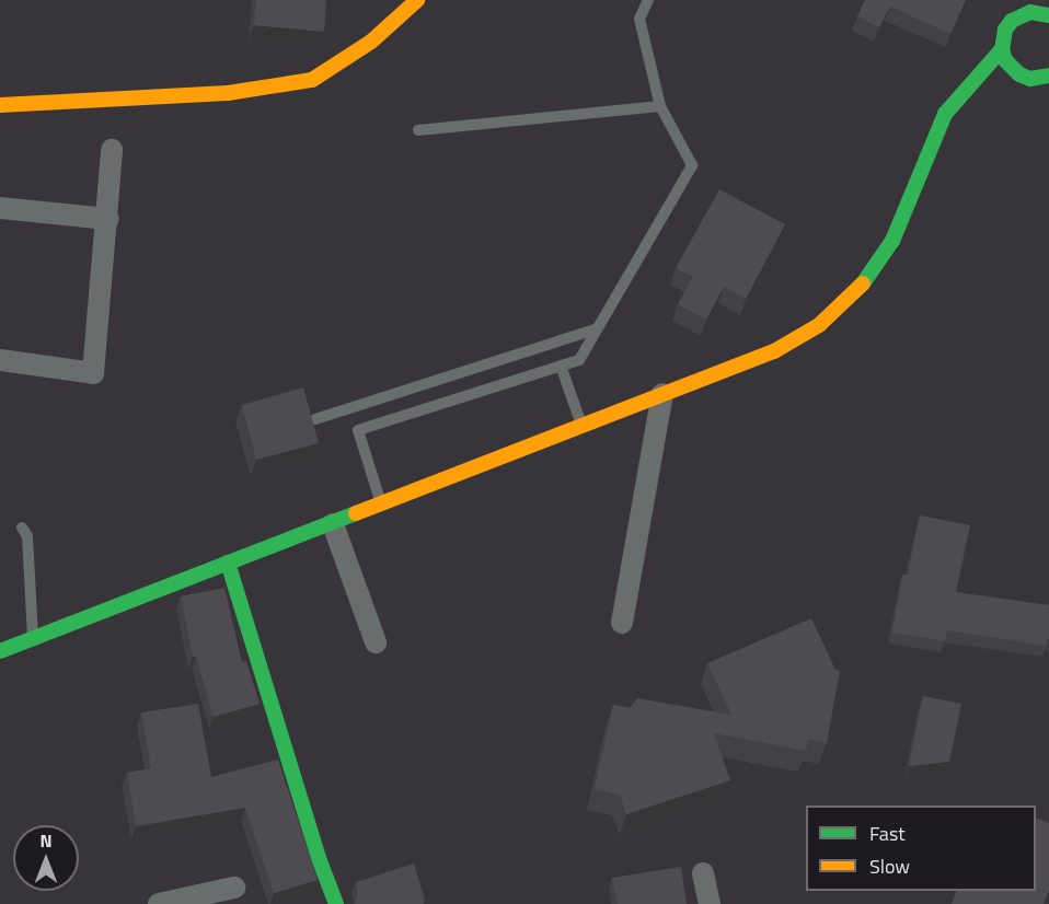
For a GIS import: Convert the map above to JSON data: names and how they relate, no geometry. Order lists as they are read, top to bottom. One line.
{"legend":["Fast","Slow"],"north":"top"}
